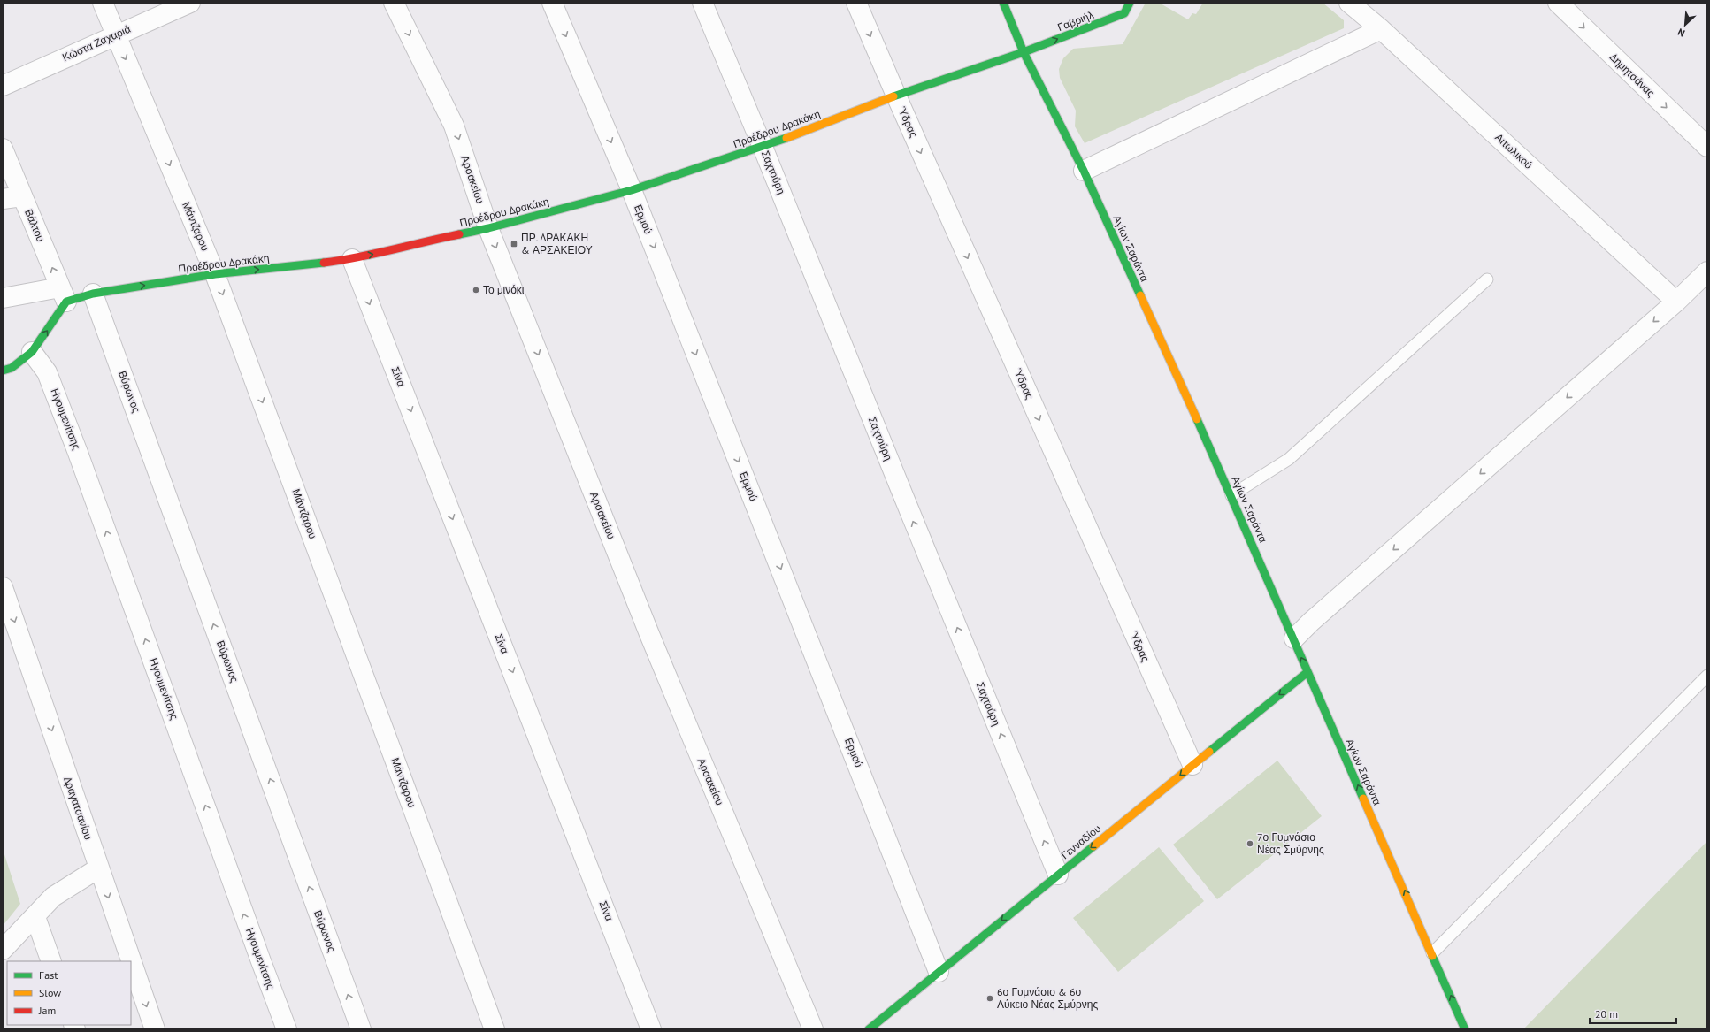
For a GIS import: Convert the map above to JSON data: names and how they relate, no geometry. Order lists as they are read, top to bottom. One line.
{"streets":{"street":["Γαβριήλ","Κώστα Ζαχαριά","Δημητσάνας","Ύδρας","Προέδρου Δρακάκη","Αιτωλικού","Σαχτούρη","Αρσακείου","Ερμού","Βάλτου","Μάντζαρου","Αγίων Σαράντα","Σίνα","Βύρωνος","Ηγουμενίτσης","Δραγατσανίου","Γενναδίου"]},"crossings":[["Γαβριήλ","Προέδρου Δρακάκη"],["Γαβριήλ","Αγίων Σαράντα"],["Κώστα Ζαχαριά","Μάντζαρου"],["Ύδρας","Προέδρου Δρακάκη"],["Ύδρας","Γενναδίου"],["Προέδρου Δρακάκη","Σαχτούρη"],["Προέδρου Δρακάκη","Αρσακείου"],["Προέδρου Δρακάκη","Ερμού"],["Προέδρου Δρακάκη","Βάλτου"],["Προέδρου Δρακάκη","Μάντζαρου"],["Προέδρου Δρακάκη","Αγίων Σαράντα"],["Προέδρου Δρακάκη","Σίνα"],["Προέδρου Δρακάκη","Βύρωνος"],["Σαχτούρη","Γενναδίου"],["Ερμού","Γενναδίου"],["Αγίων Σαράντα","Γενναδίου"]],"one_way":["Γαβριήλ","Δημητσάνας","Ύδρας","Προέδρου Δρακάκη","Σαχτούρη","Αρσακείου","Ερμού","Βάλτου","Μάντζαρου","Αγίων Σαράντα","Σίνα","Βύρωνος","Ηγουμενίτσης","Δραγατσανίου","Γενναδίου"],"places":{"transit":["ΠΡ. ΔΡΑΚΑΚΗ & ΑΡΣΑΚΕΙΟΥ"],"other":["Το μινόκι","7ο Γυμνάσιο Νέας Σμύρνης","6ο Γυμνάσιο & 6ο Λύκειο Νέας Σμύρνης"]},"legend":["Fast","Slow","Jam"],"scale_bar":"20 m","north":"bottom left"}
